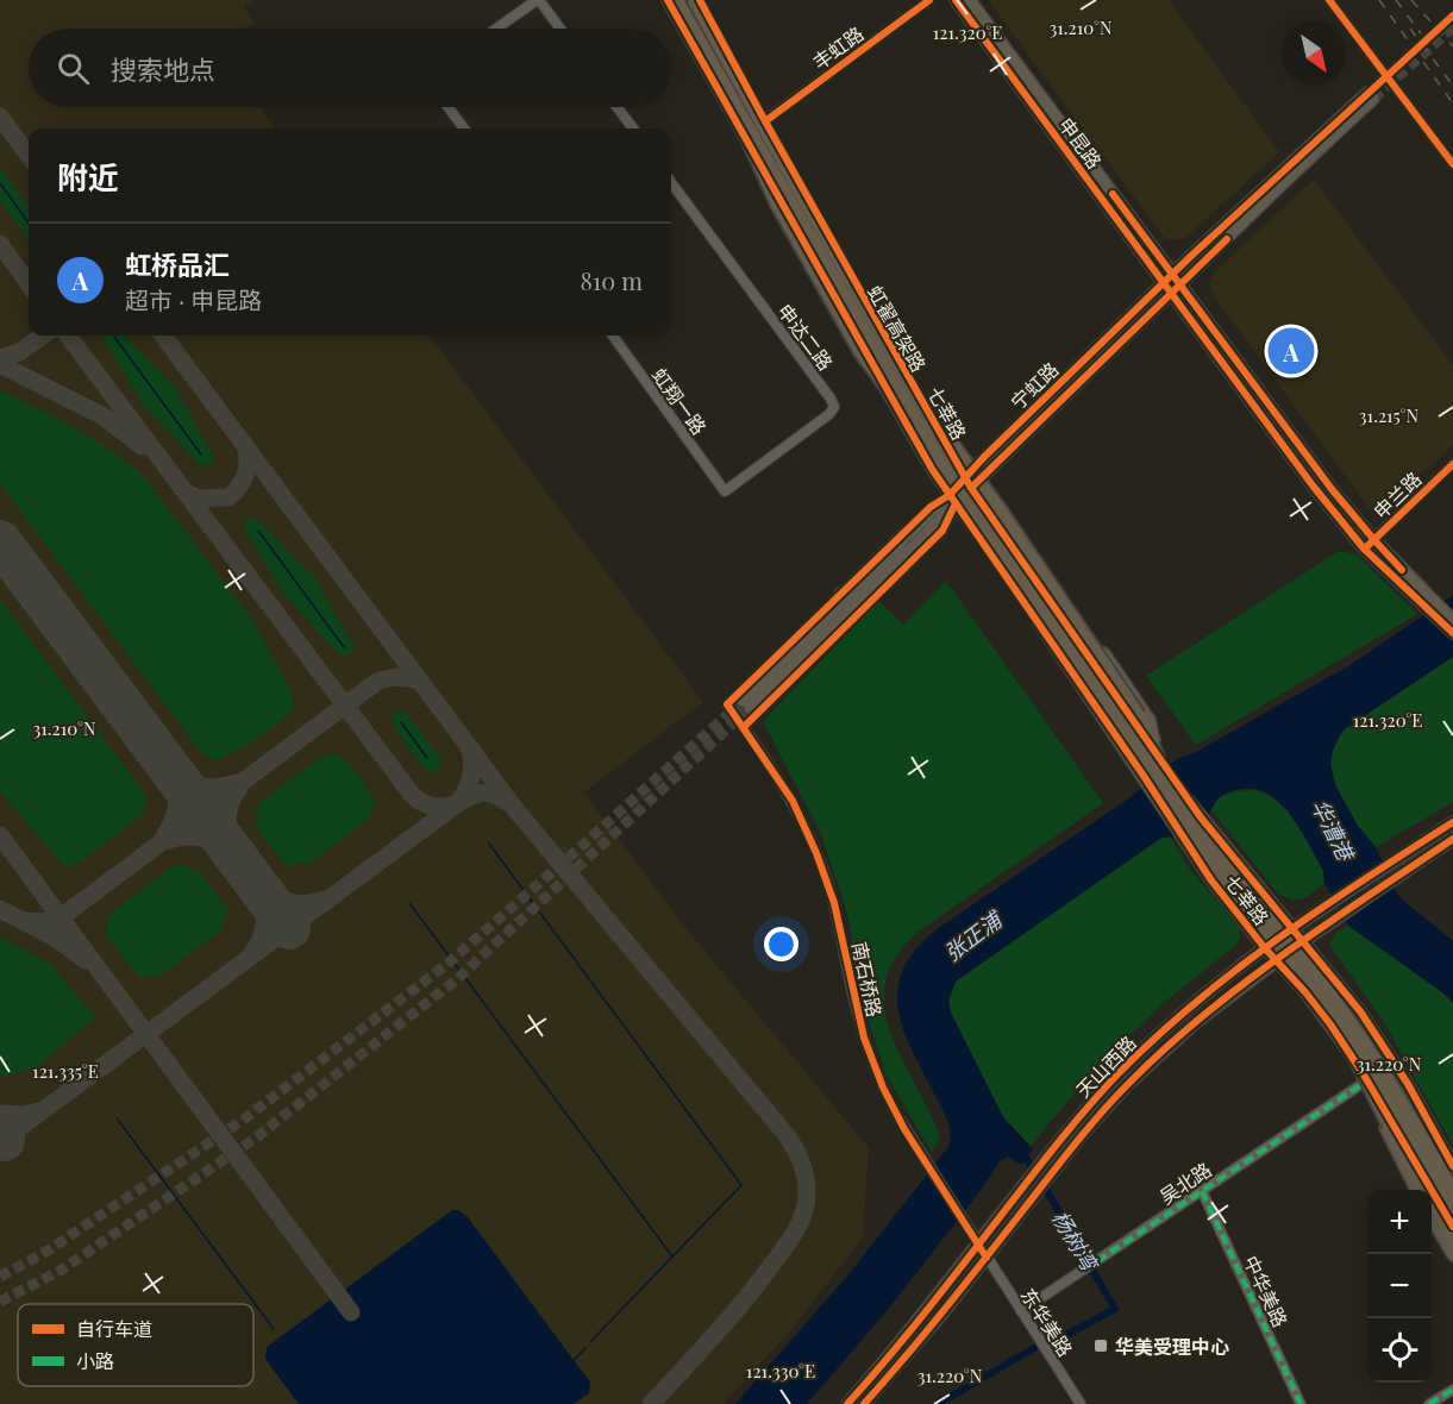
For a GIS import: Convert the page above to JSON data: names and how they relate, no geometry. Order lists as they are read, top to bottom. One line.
{"streets":{"highway":["虹翟高架路"],"main road":["申昆路","宁虹路","七莘路","天山西路"],"street":["丰虹路","申达二路","虹翔一路","申兰路","南石桥路","吴北路","中华美路","东华美路"]},"crossings":[["丰虹路","七莘路"],["申昆路","宁虹路"],["申昆路","申兰路"],["申达二路","虹翔一路"],["宁虹路","七莘路"],["宁虹路","南石桥路"],["七莘路","天山西路"],["七莘路","吴北路"],["南石桥路","天山西路"],["南石桥路","东华美路"],["天山西路","东华美路"],["吴北路","中华美路"],["吴北路","东华美路"]],"water":["华漕港","张正浦","杨树湾"],"places":{"transit":["华美受理中心"]},"legend":["自行车道","小路"],"north":"bottom right","page":{"search":"搜索地点","heading":"附近","list":[{"mark":"A","name":"虹桥品汇","note":"超市 · 申昆路","value":"810 m"}],"pins":"A","map_buttons":["+","−"]},"coordinates":["31.210°N","121.320°E","31.215°N","31.220°N","121.335°E","121.330°E"]}
